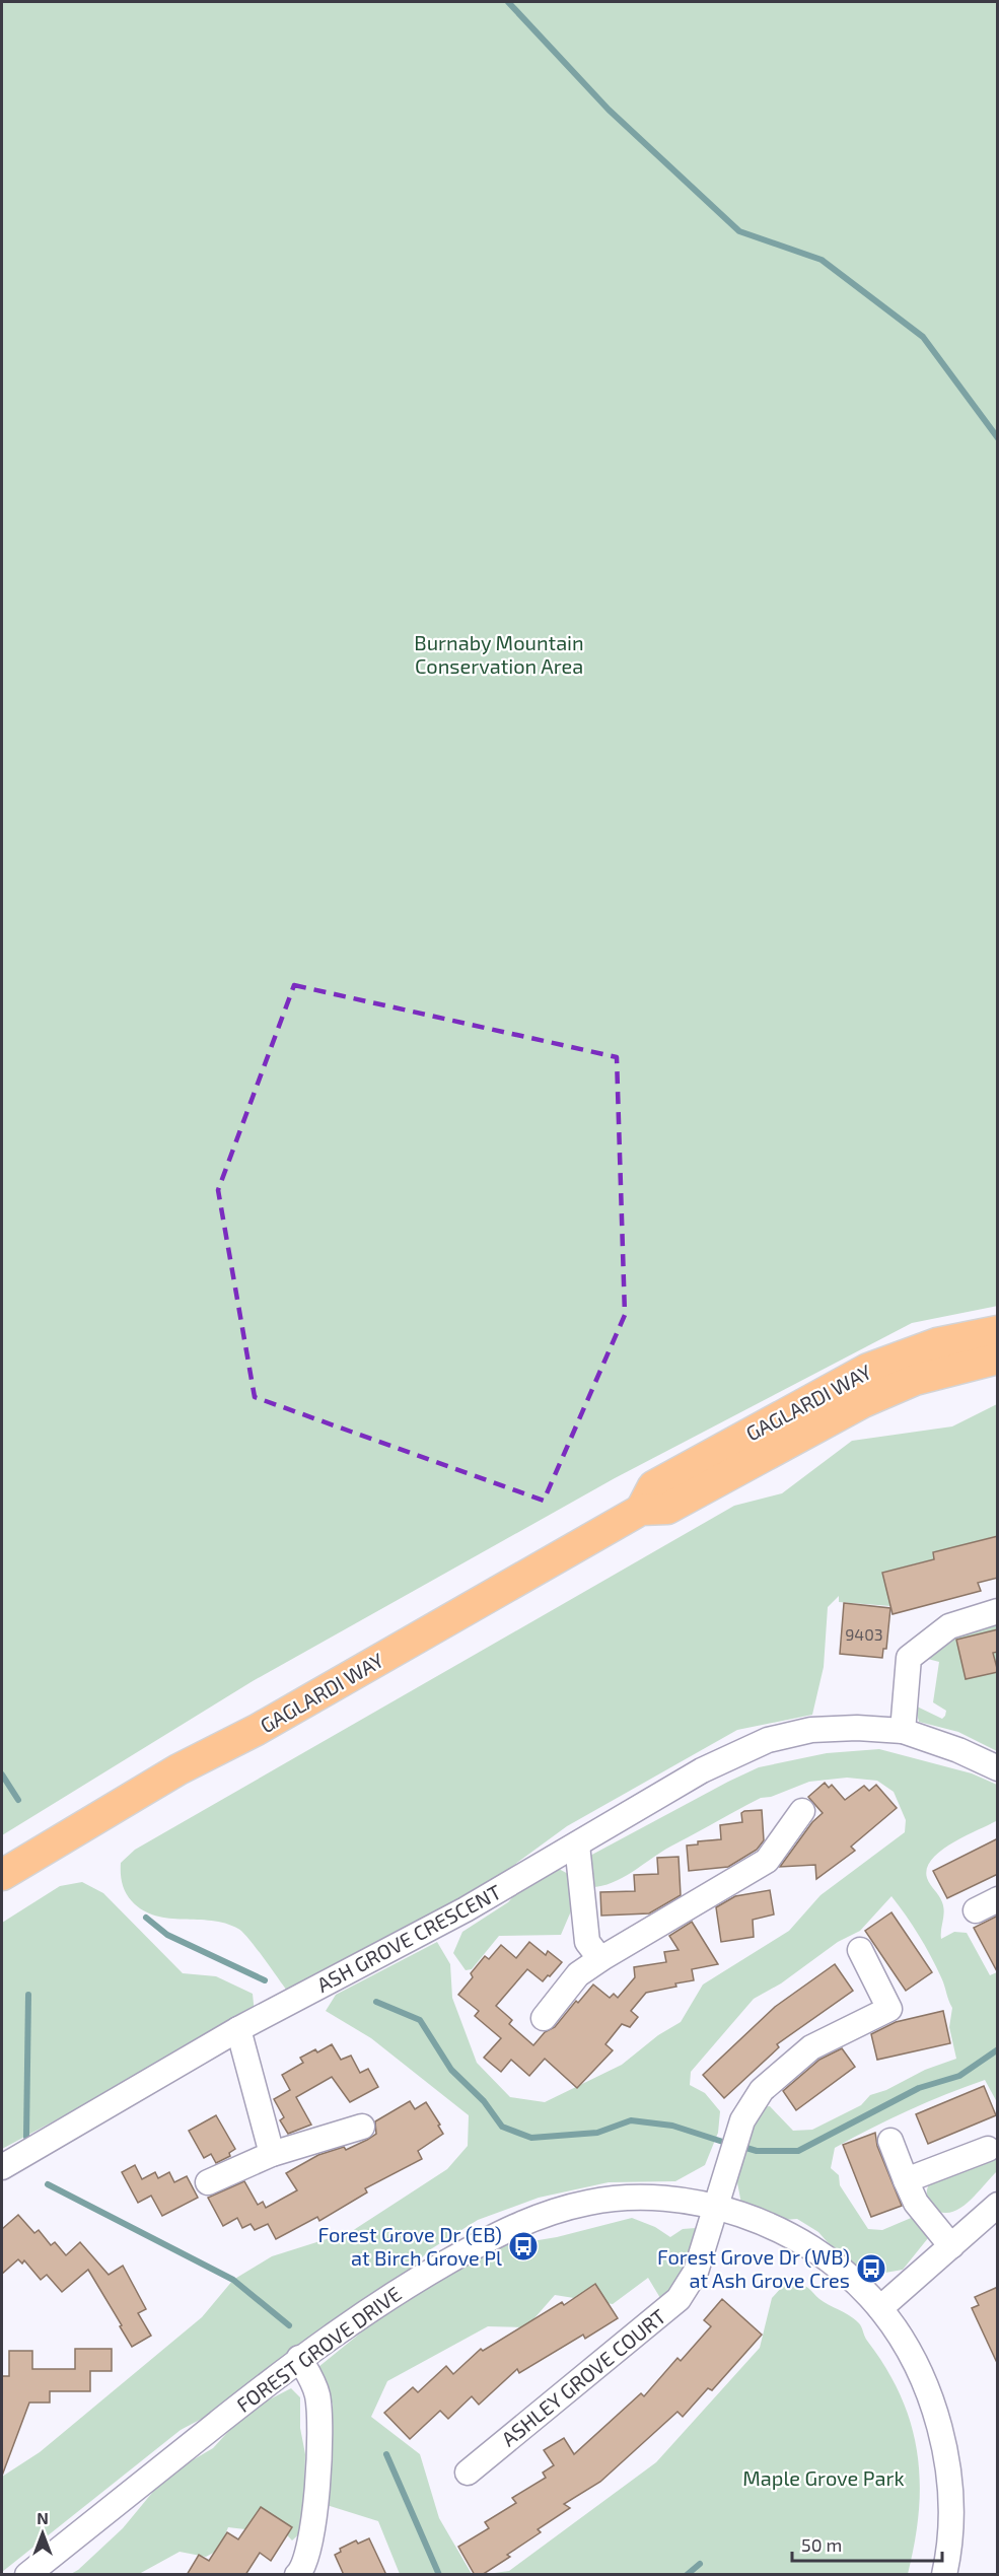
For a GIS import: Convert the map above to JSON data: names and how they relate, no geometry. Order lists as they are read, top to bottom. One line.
{"streets":{"main road":["GAGLARDI WAY"],"street":["ASH GROVE CRESCENT","FOREST GROVE DRIVE","ASHLEY GROVE COURT"]},"crossings":[["FOREST GROVE DRIVE","ASHLEY GROVE COURT"]],"parks":["Burnaby Mountain Conservation Area","Maple Grove Park"],"places":{"bus stop":["Forest Grove Dr (EB) at Birch Grove Pl","Forest Grove Dr (WB) at Ash Grove Cres"]},"house_numbers":["9403"],"scale_bar":"50 m","north":"top"}
